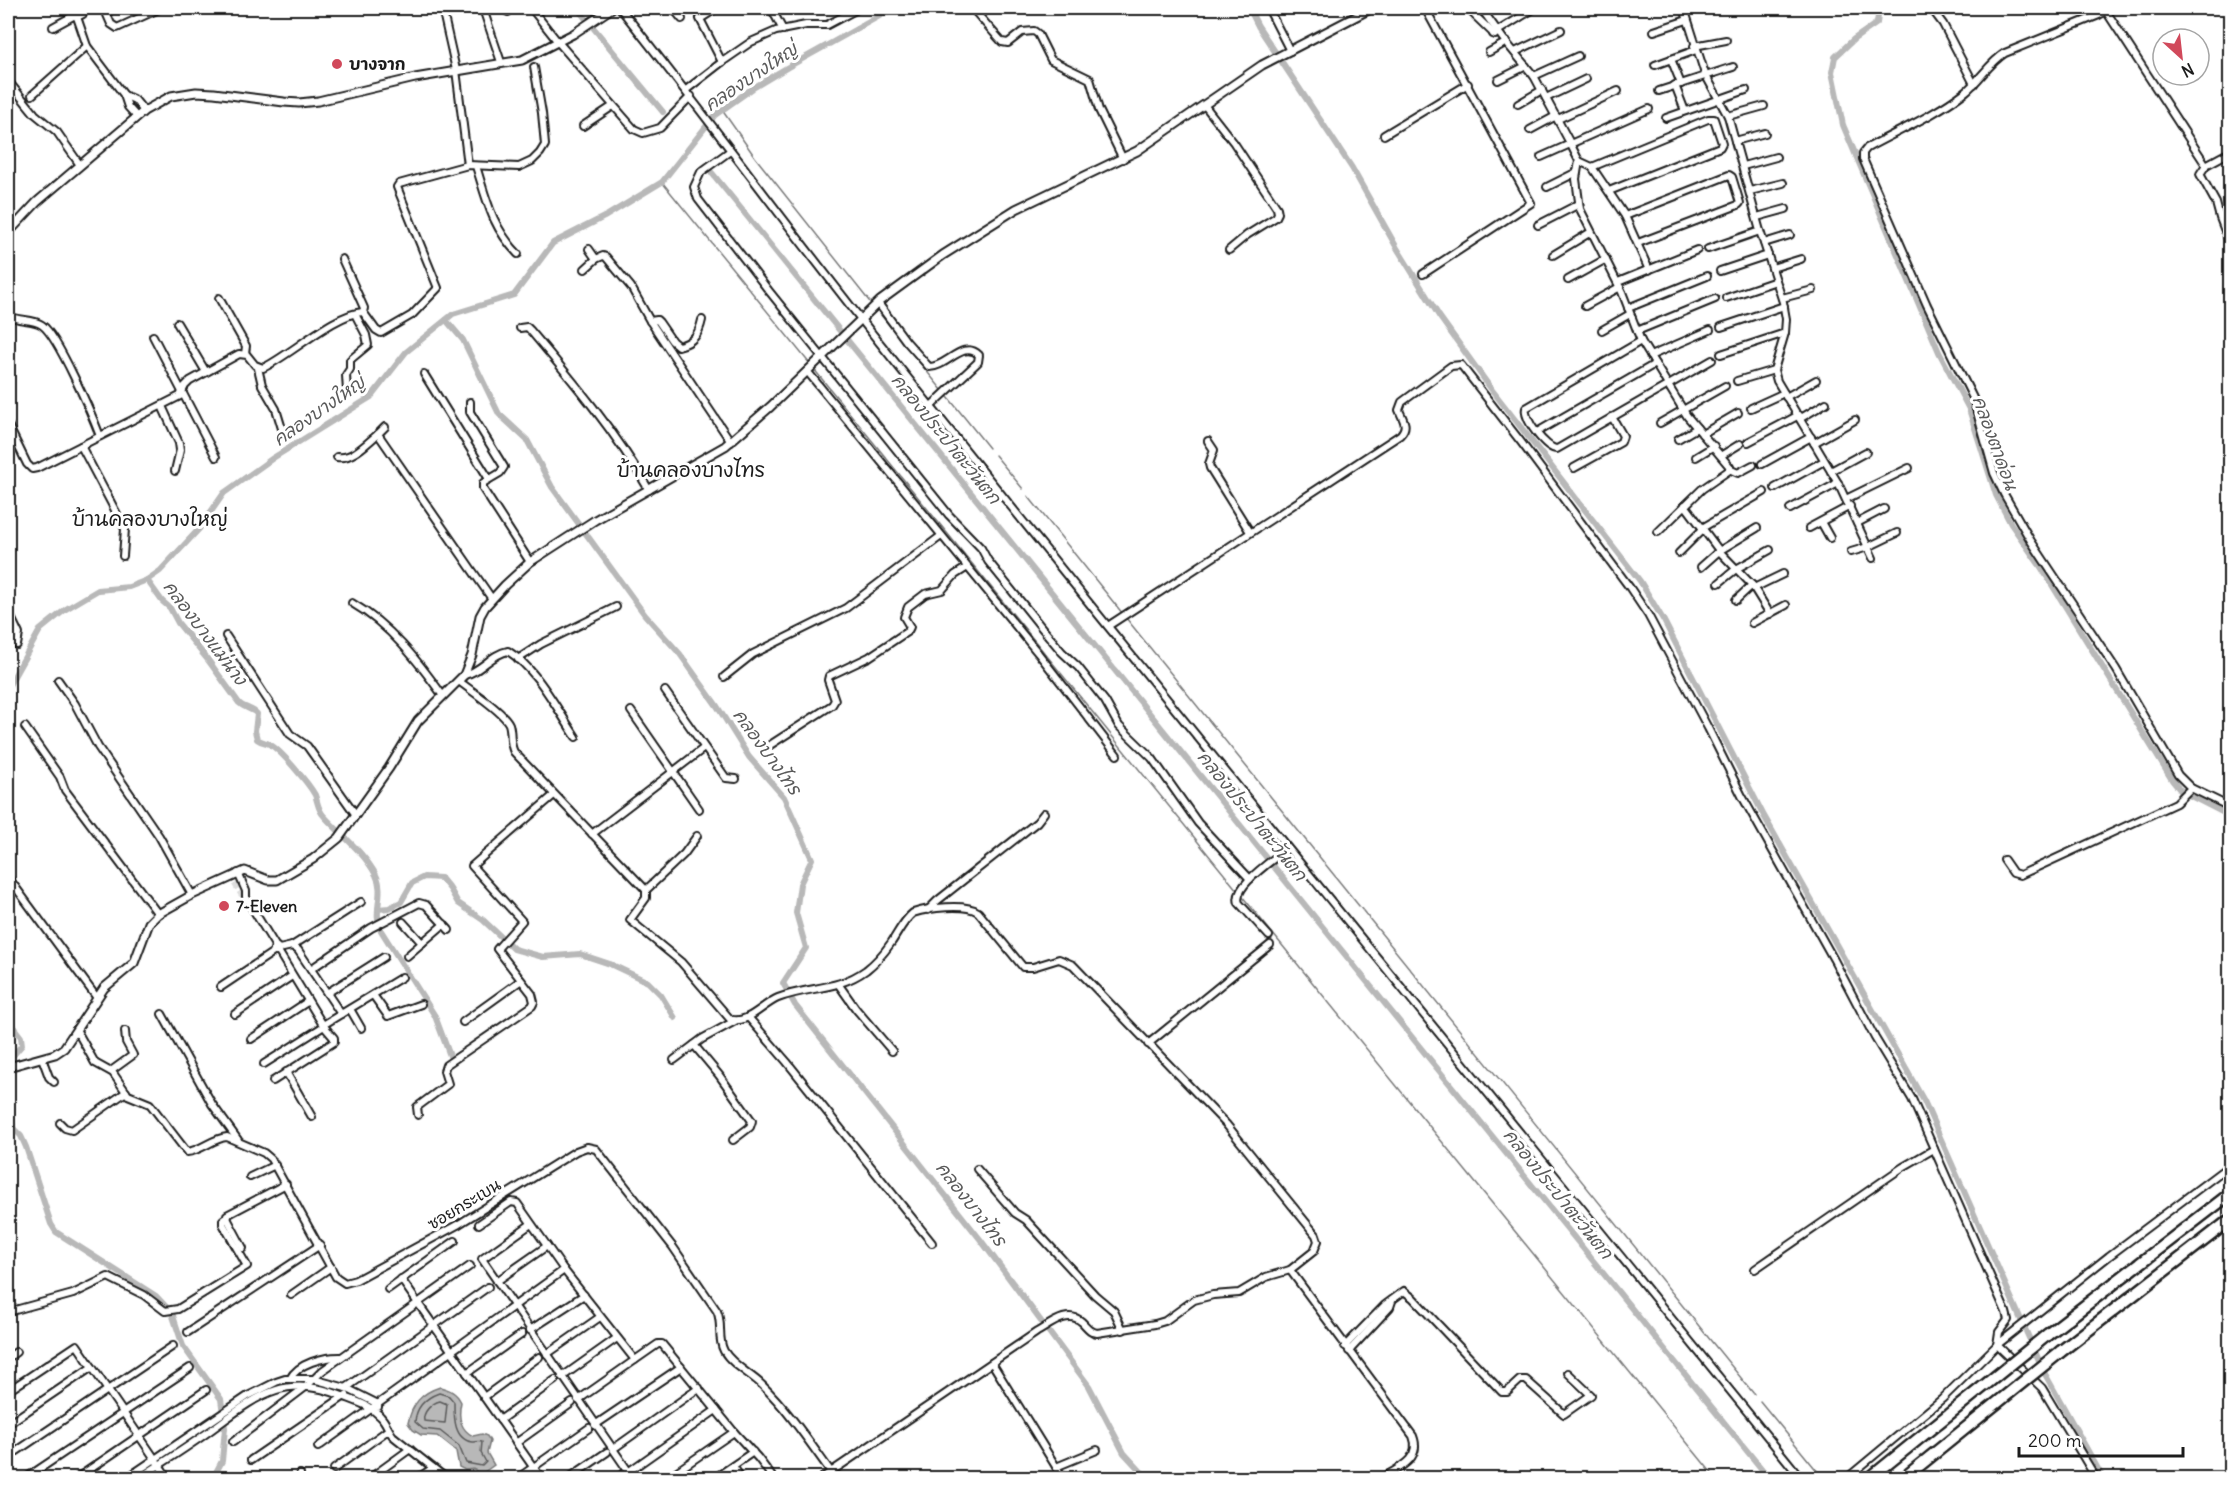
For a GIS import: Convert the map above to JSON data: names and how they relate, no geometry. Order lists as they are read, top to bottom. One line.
{"streets":{"street":["ซอยกระเบน"]},"districts":["บ้านคลองบางไทร","บ้านคลองบางใหญ่"],"water":["คลองบางใหญ่","คลองประปาตะวันตก","คลองตาด่อน","คลองบางแม่นาง","คลองบางไทร"],"places":["บางจาก","7-Eleven"],"scale_bar":"200 m","north":"bottom right"}
